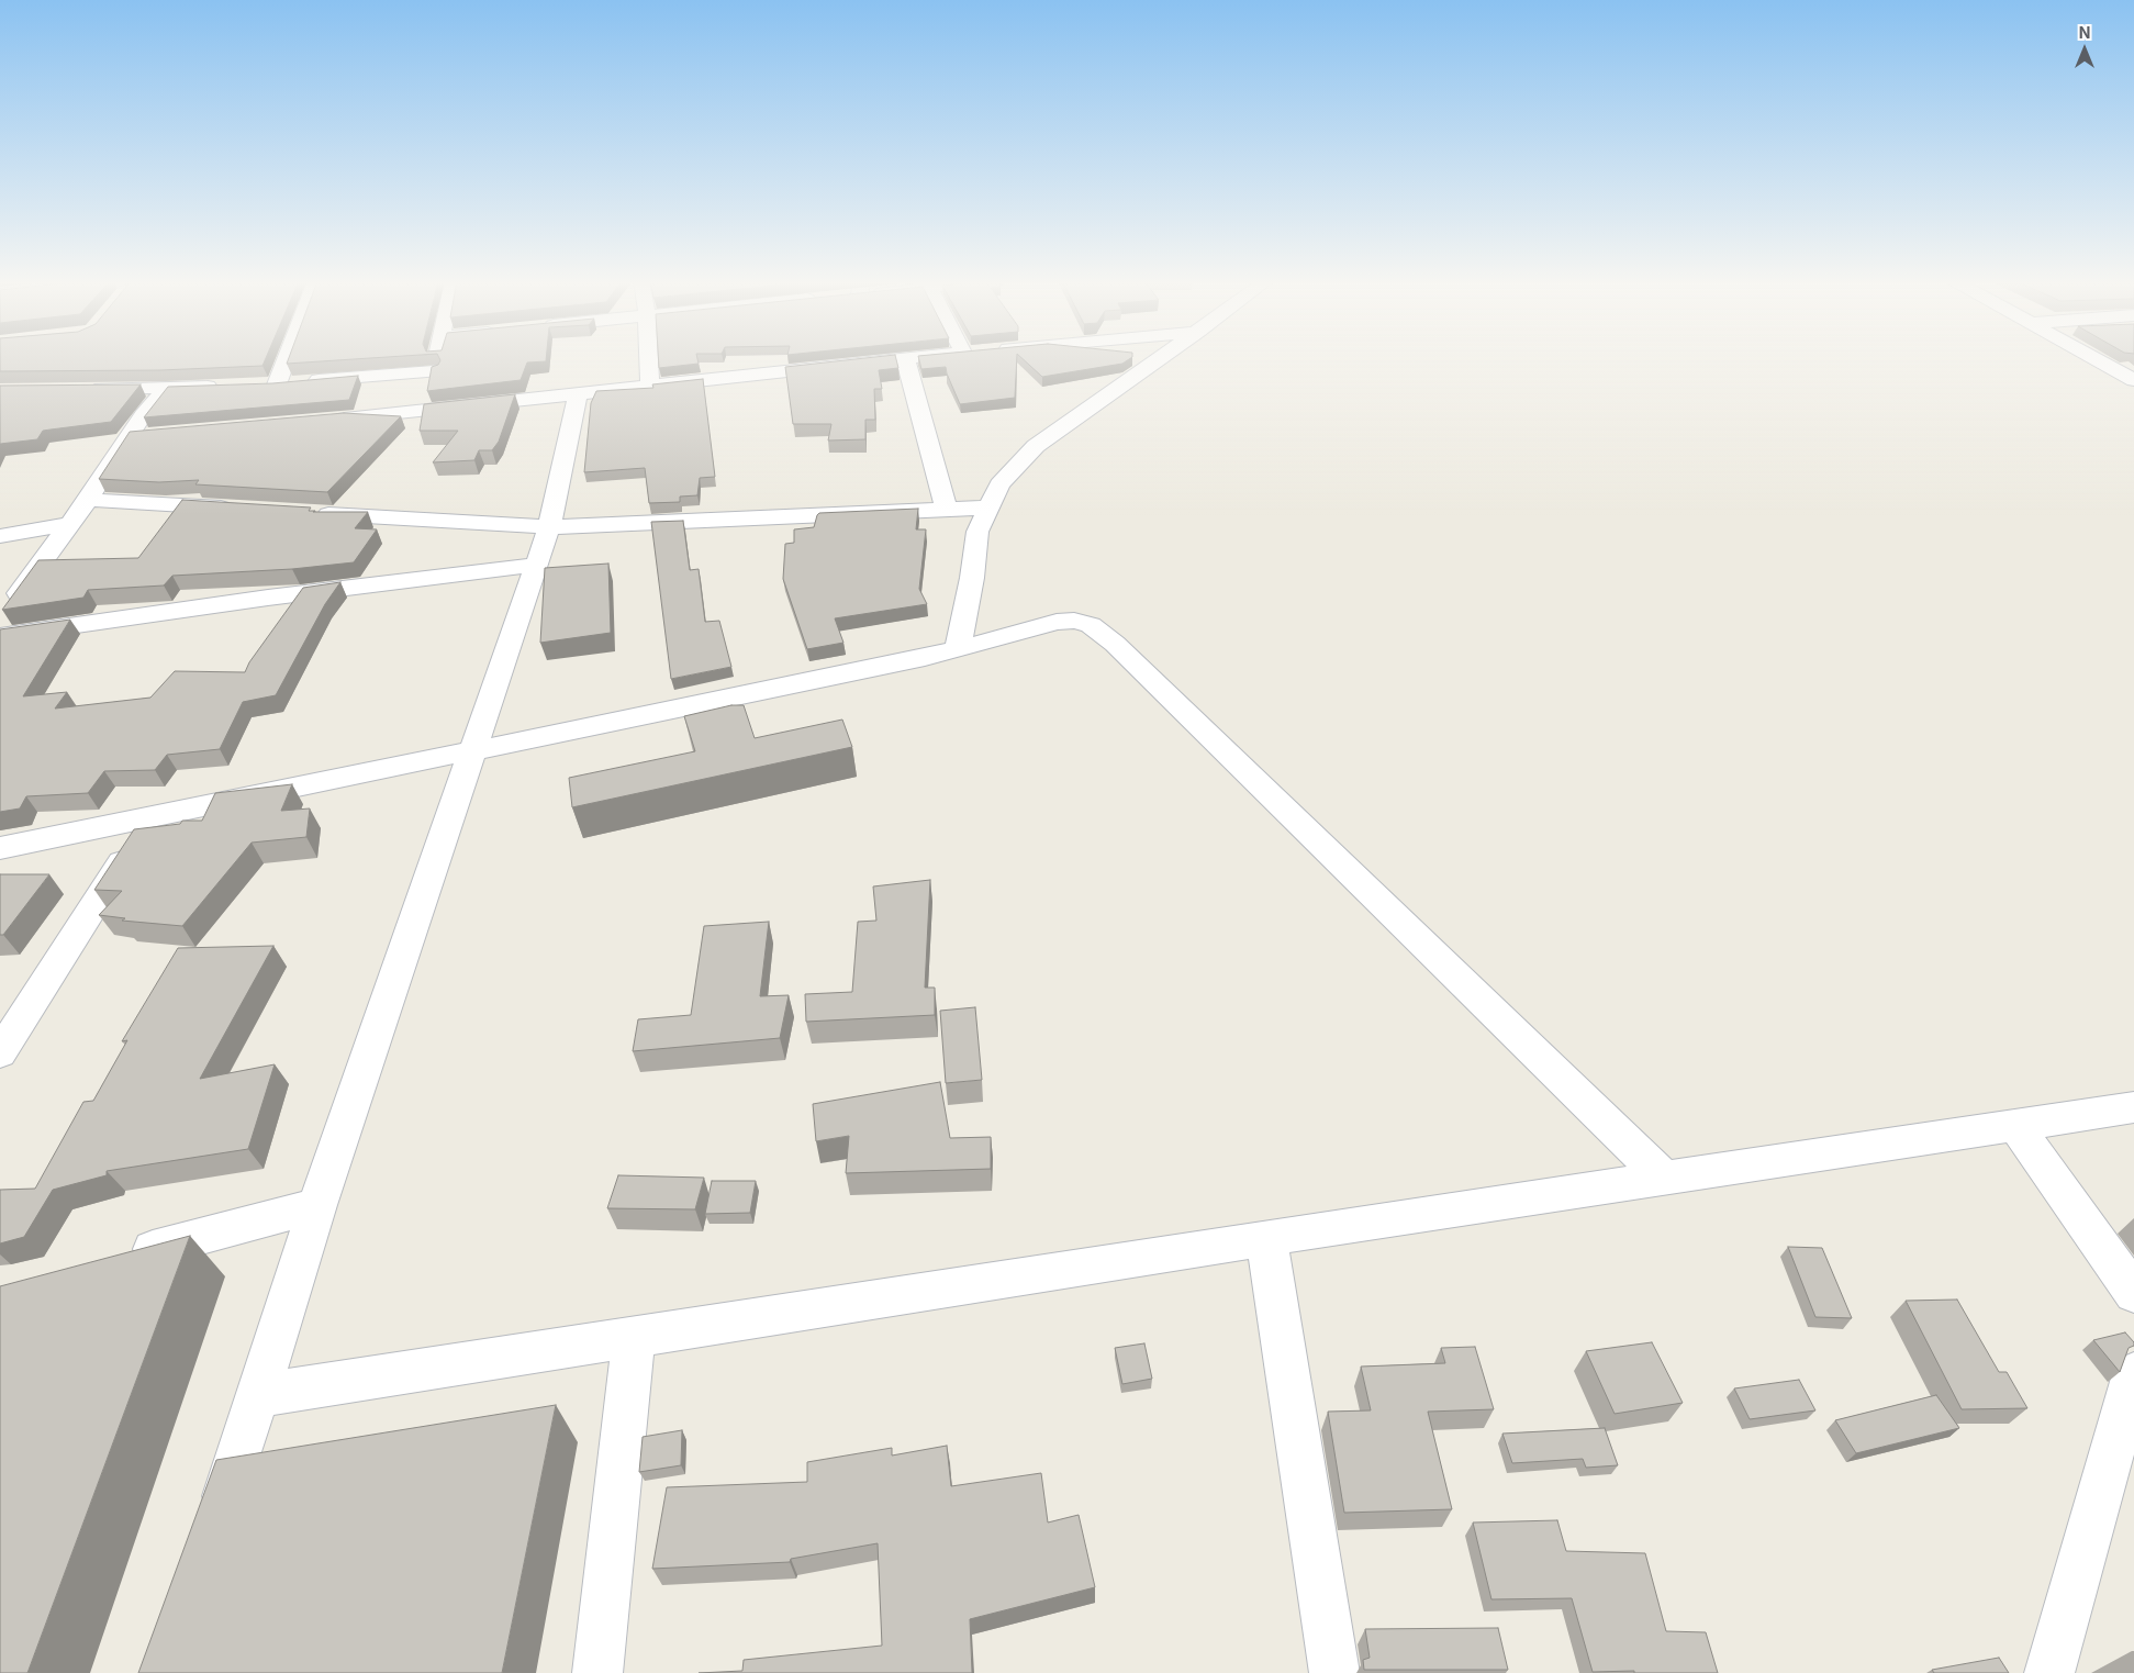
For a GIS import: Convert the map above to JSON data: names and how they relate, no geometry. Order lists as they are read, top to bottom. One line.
{"north":"top"}
